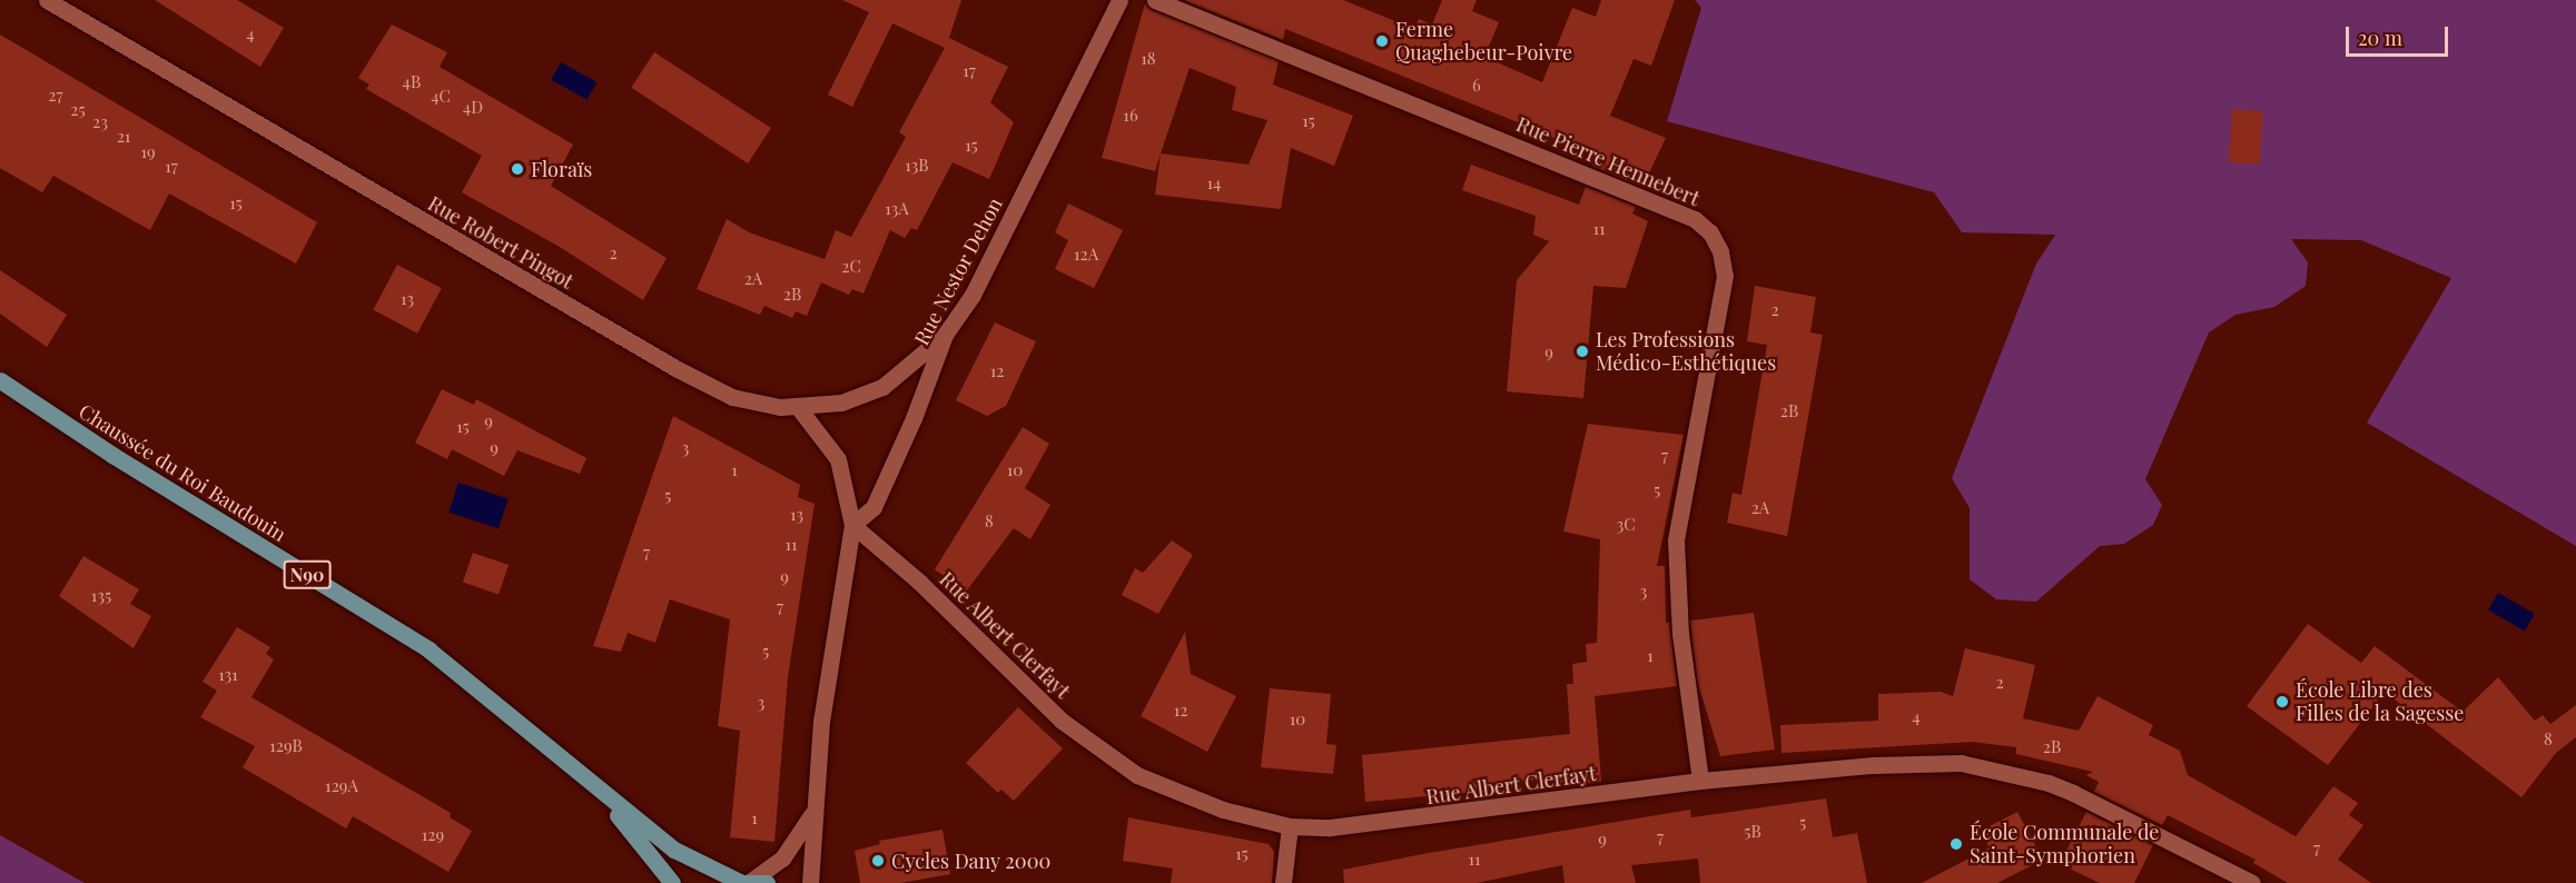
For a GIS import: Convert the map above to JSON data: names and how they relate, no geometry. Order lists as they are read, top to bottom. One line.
{"streets":{"main road":["Chaussée du Roi Baudouin","N90"],"street":["Rue Pierre Hennebert","Rue Robert Pingot","Rue Nestor Dehon","Rue Albert Clerfayt"]},"crossings":[["Rue Pierre Hennebert","Rue Albert Clerfayt"],["Rue Robert Pingot","Rue Nestor Dehon"],["Rue Nestor Dehon","Rue Albert Clerfayt"]],"places":["Ferme Quaghebeur-Poivre","Floraïs","Les Professions Médico-Esthétiques","École Libre des Filles de la Sagesse","École Communale de Saint-Symphorien","Cycles Dany 2000"],"house_numbers":["4","18","17","4B","6","27","4C","4D","25","16","15","23","21","15","19","13B","17","14","15","13A","11","2","12A","2C","2A","2B","13","2","9","12","2B","9","15","9","3","7","1","10","5","5","2A","13","8","3C","11","7","9","3","135","7","5","1","131","2","3","12","4","10","8","129B","2B","129A","1","5","5B","129","7","9","7","15","11"],"scale_bar":"20 m"}
